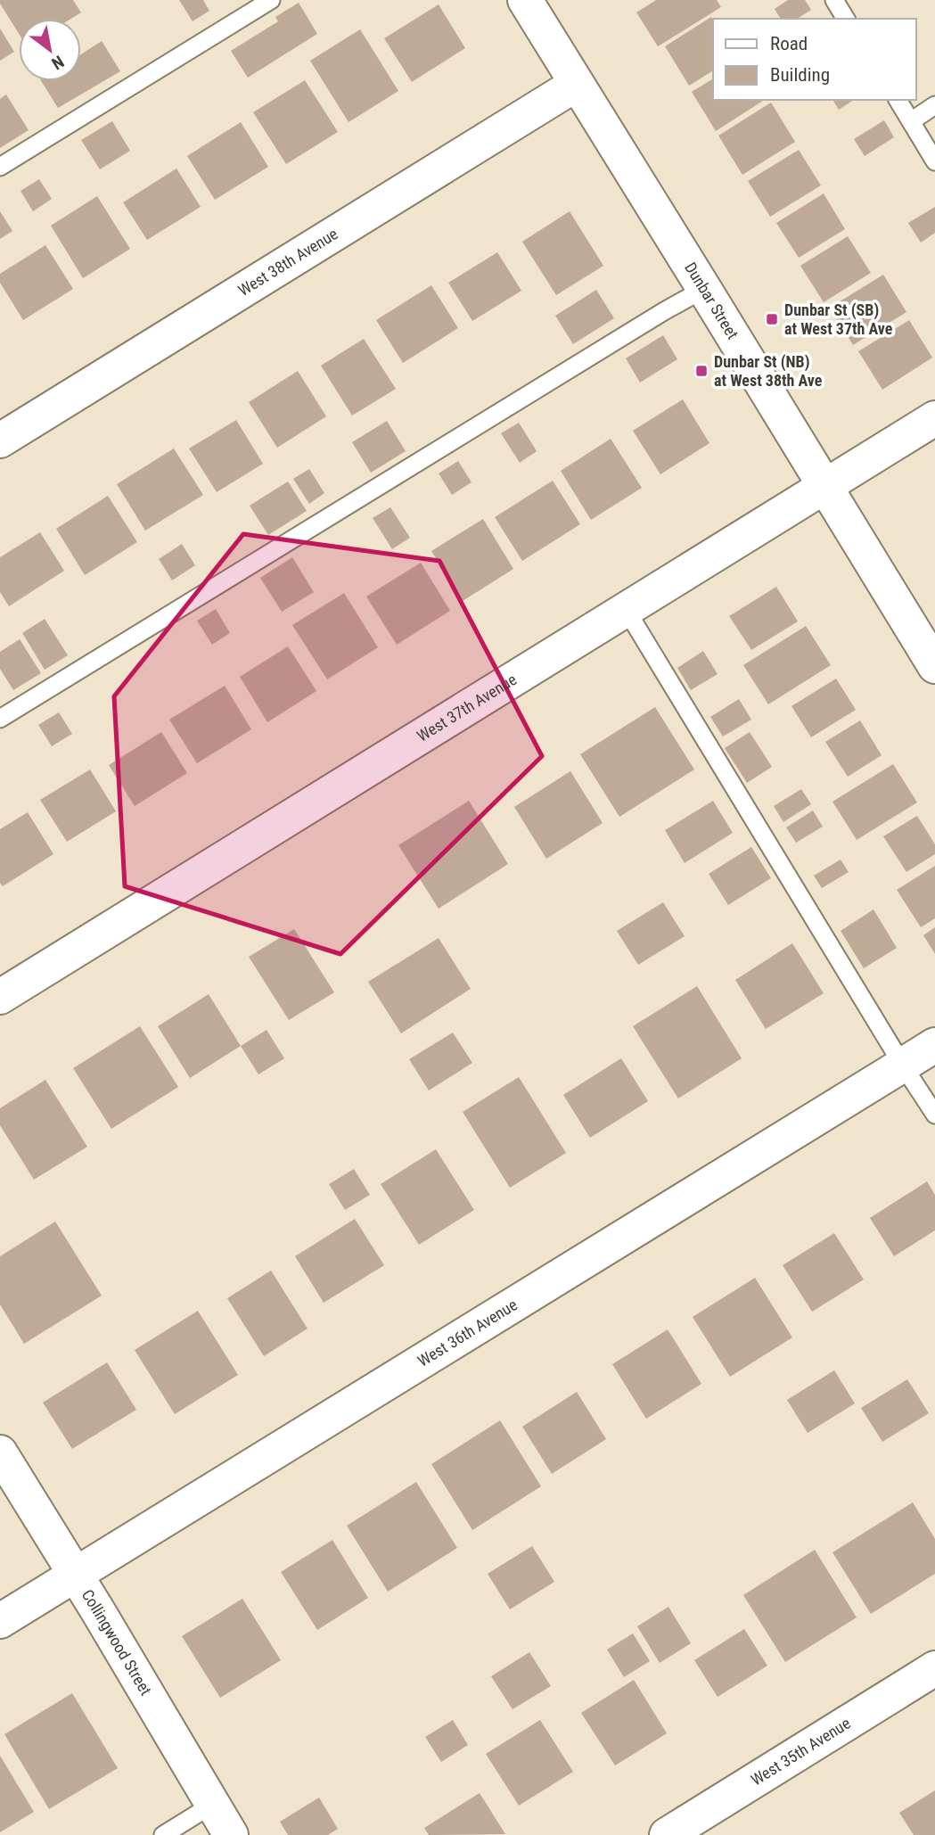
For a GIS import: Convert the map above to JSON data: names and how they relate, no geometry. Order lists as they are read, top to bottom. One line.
{"streets":{"street":["West 38th Avenue","Dunbar Street","West 37th Avenue","West 36th Avenue","Collingwood Street","West 35th Avenue"]},"crossings":[["West 38th Avenue","Dunbar Street"],["Dunbar Street","West 37th Avenue"],["West 36th Avenue","Collingwood Street"]],"places":{"transit":["Dunbar St (SB) at West 37th Ave","Dunbar St (NB) at West 38th Ave"]},"legend":["Road","Building"],"north":"bottom right"}
